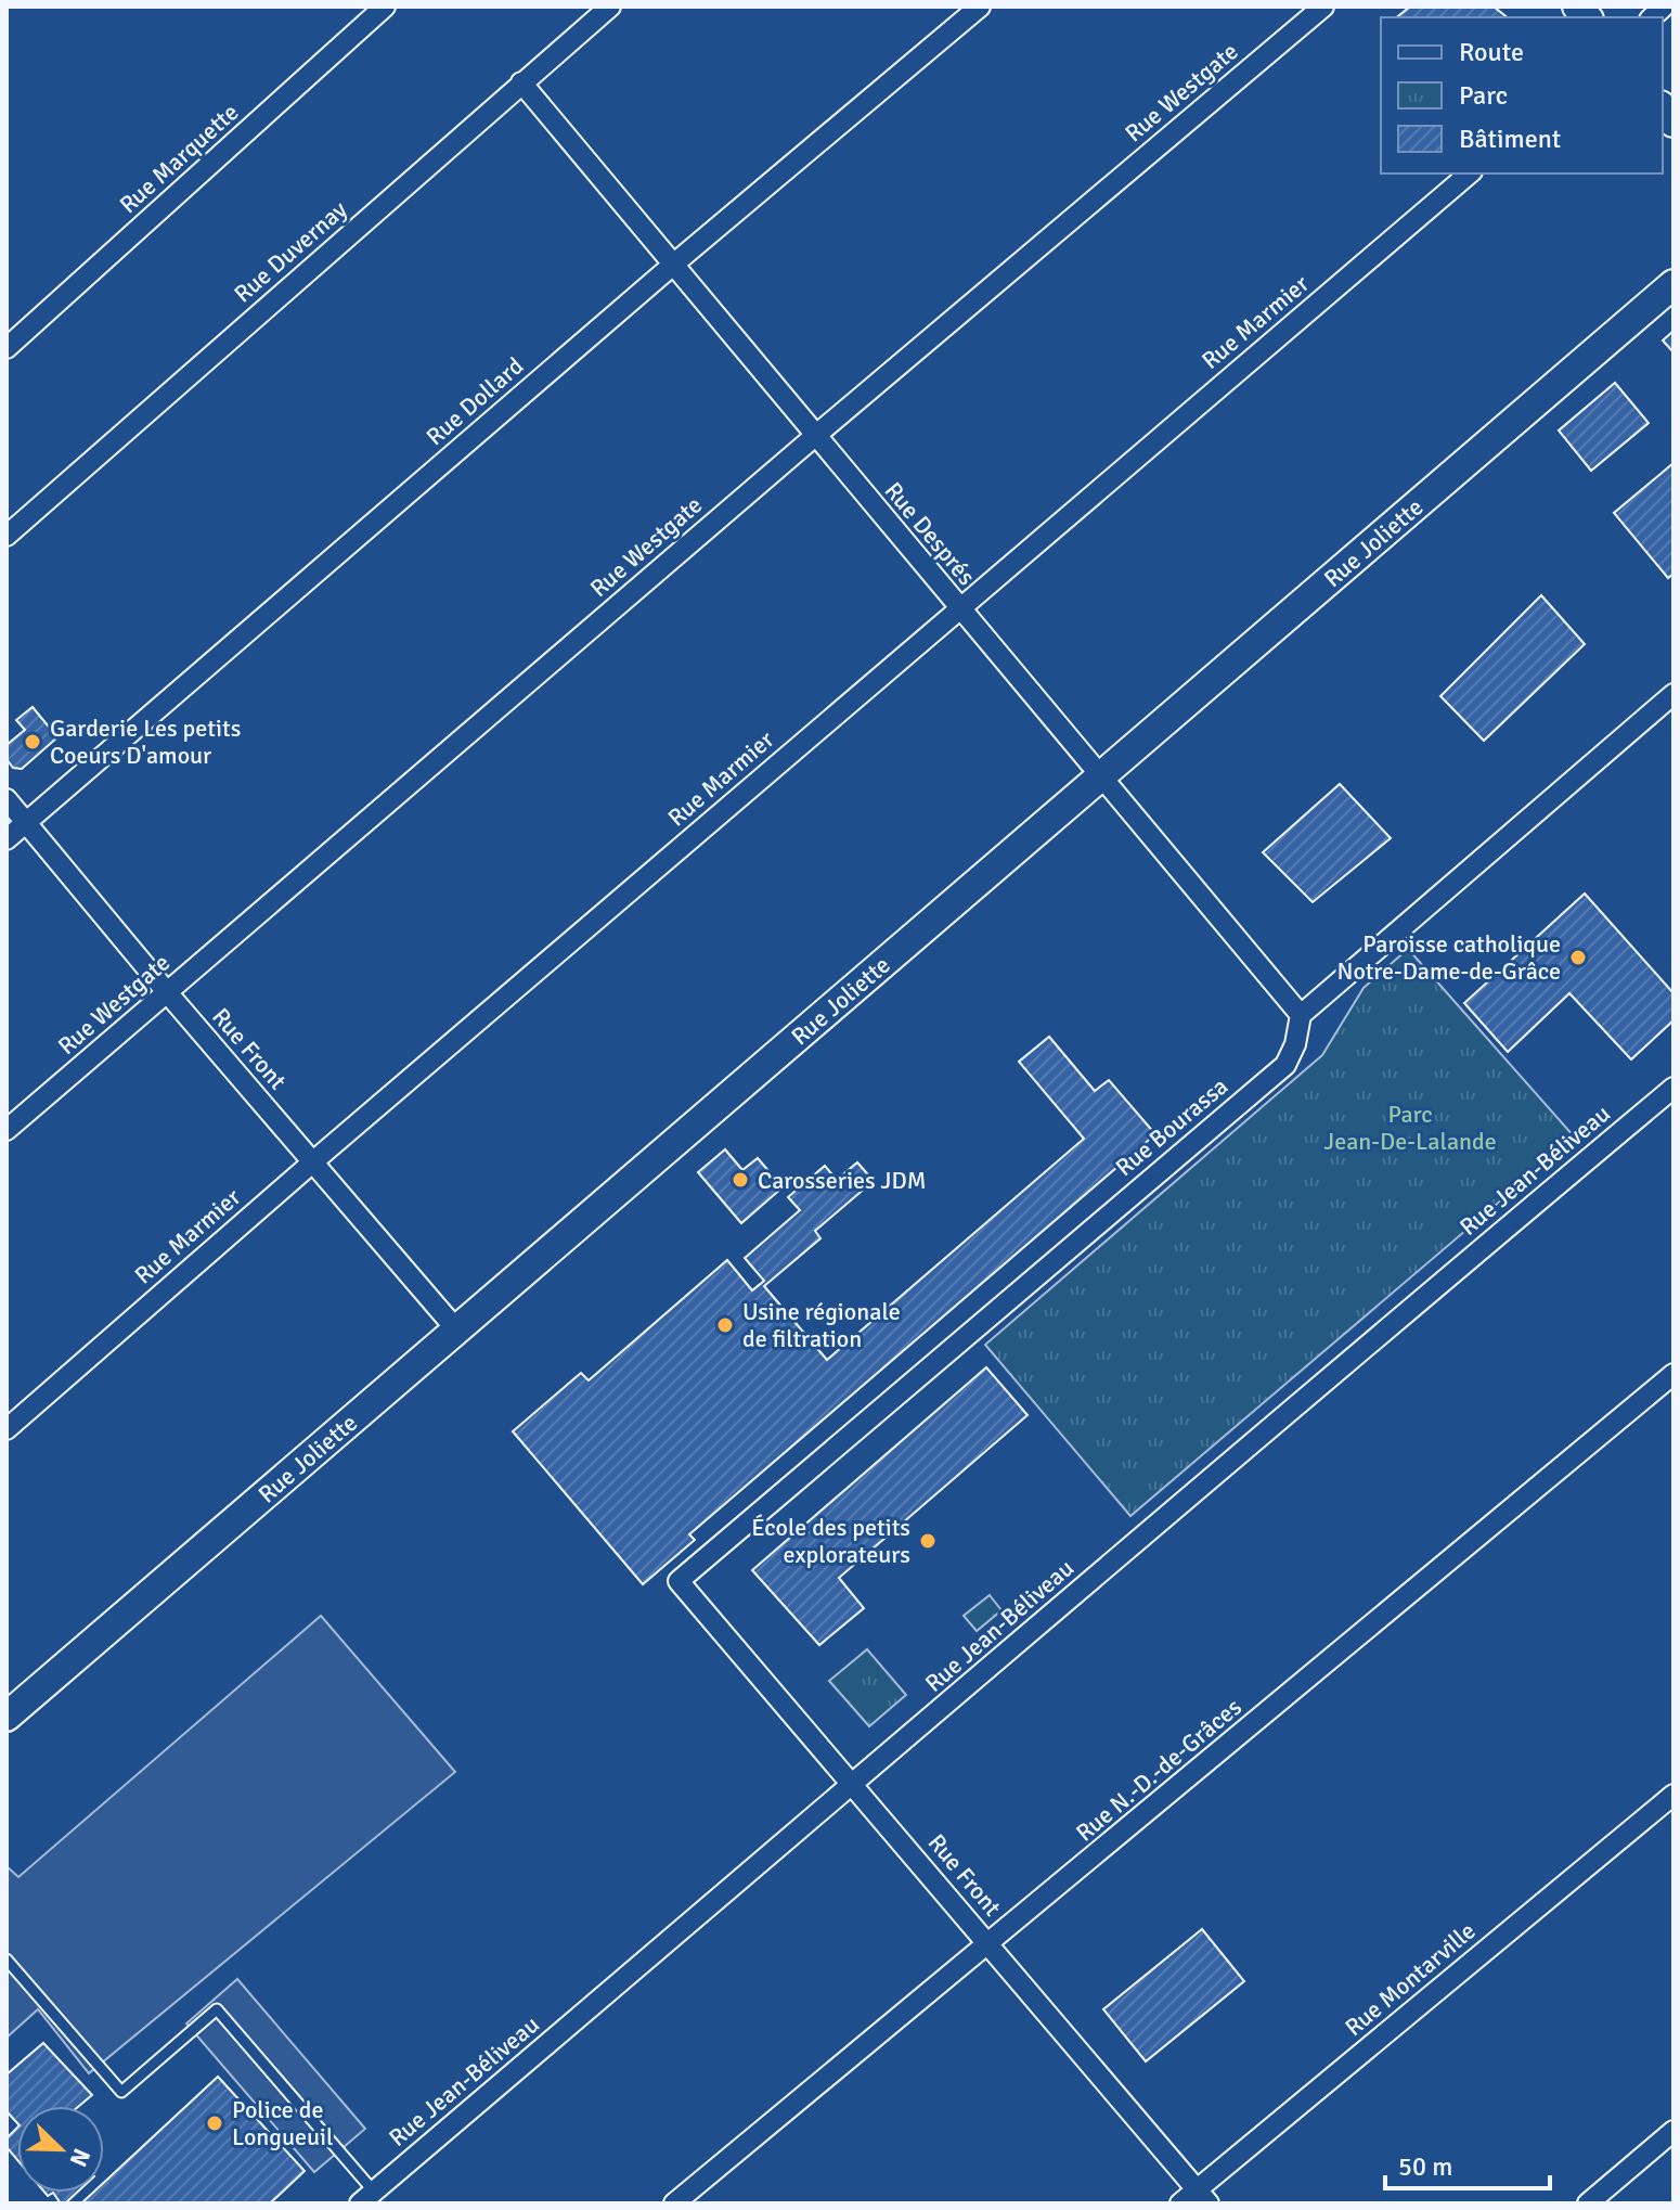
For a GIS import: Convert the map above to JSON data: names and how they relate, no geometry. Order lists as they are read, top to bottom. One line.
{"streets":{"street":["Rue Westgate","Rue Marquette","Rue Duvernay","Rue Marmier","Rue Dollard","Rue Després","Rue Joliette","Rue Front","Rue Bourassa","Rue Jean-Béliveau","Rue N.-D.-de-Grâces","Rue Montarville"]},"crossings":[["Rue Westgate","Rue Després"],["Rue Westgate","Rue Front"],["Rue Duvernay","Rue Després"],["Rue Marmier","Rue Després"],["Rue Marmier","Rue Front"],["Rue Dollard","Rue Després"],["Rue Dollard","Rue Front"],["Rue Després","Rue Joliette"],["Rue Després","Rue Bourassa"],["Rue Joliette","Rue Front"],["Rue Front","Rue Bourassa"],["Rue Front","Rue Jean-Béliveau"],["Rue Front","Rue N.-D.-de-Grâces"],["Rue Front","Rue Montarville"]],"parks":["Parc Jean-De-Lalande"],"places":["Garderie Les petits Coeurs D'amour","Paroisse catholique Notre-Dame-de-Grâce","Carosseries JDM","Usine régionale de filtration","École des petits explorateurs","Police de Longueuil"],"legend":["Route","Parc","Bâtiment"],"scale_bar":"50 m","north":"bottom right"}
